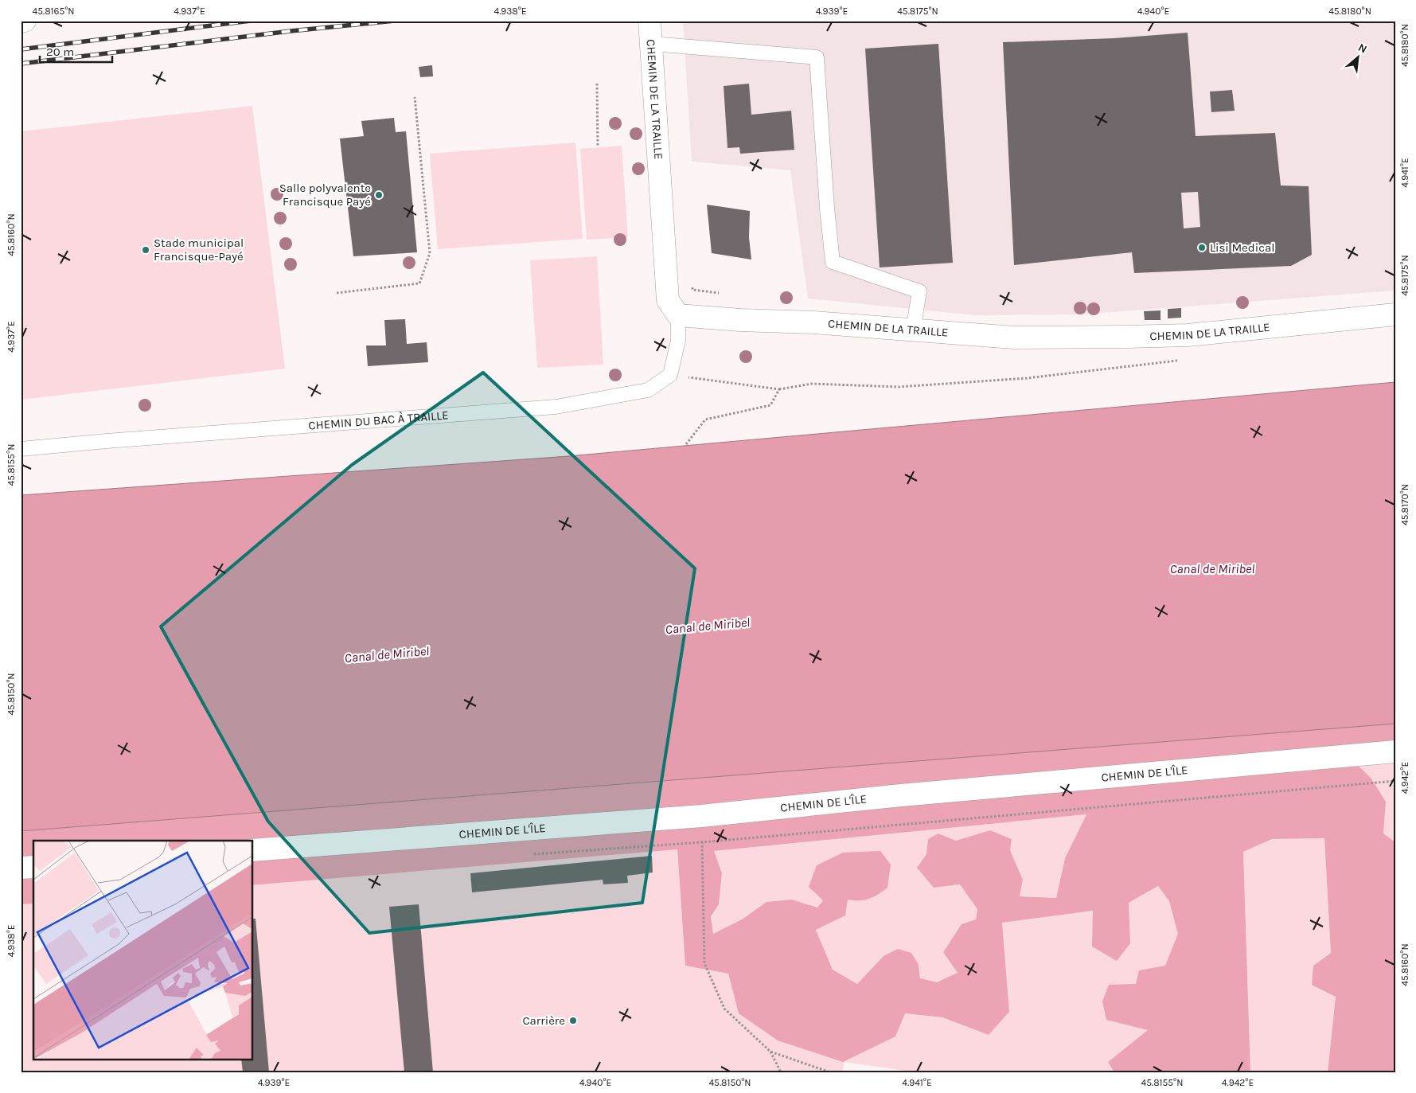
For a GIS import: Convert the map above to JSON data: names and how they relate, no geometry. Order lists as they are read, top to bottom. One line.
{"streets":{"street":["CHEMIN DE LA TRAILLE","CHEMIN DE L'ÎLE"],"lane":["CHEMIN DU BAC À TRAILLE"]},"water":["Canal de Miribel"],"places":["Salle polyvalente Francisque Payé","Lisi Medical","Stade municipal Francisque-Payé","Carrière"],"scale_bar":"20 m","north":"top right","coordinates":["45.8165°N","4.937°E","4.938°E","4.939°E","45.8175°N","4.940°E","45.8180°N","4.941°E","45.8160°N","45.8155°N","45.8170°N","45.8150°N","4.942°E"]}
